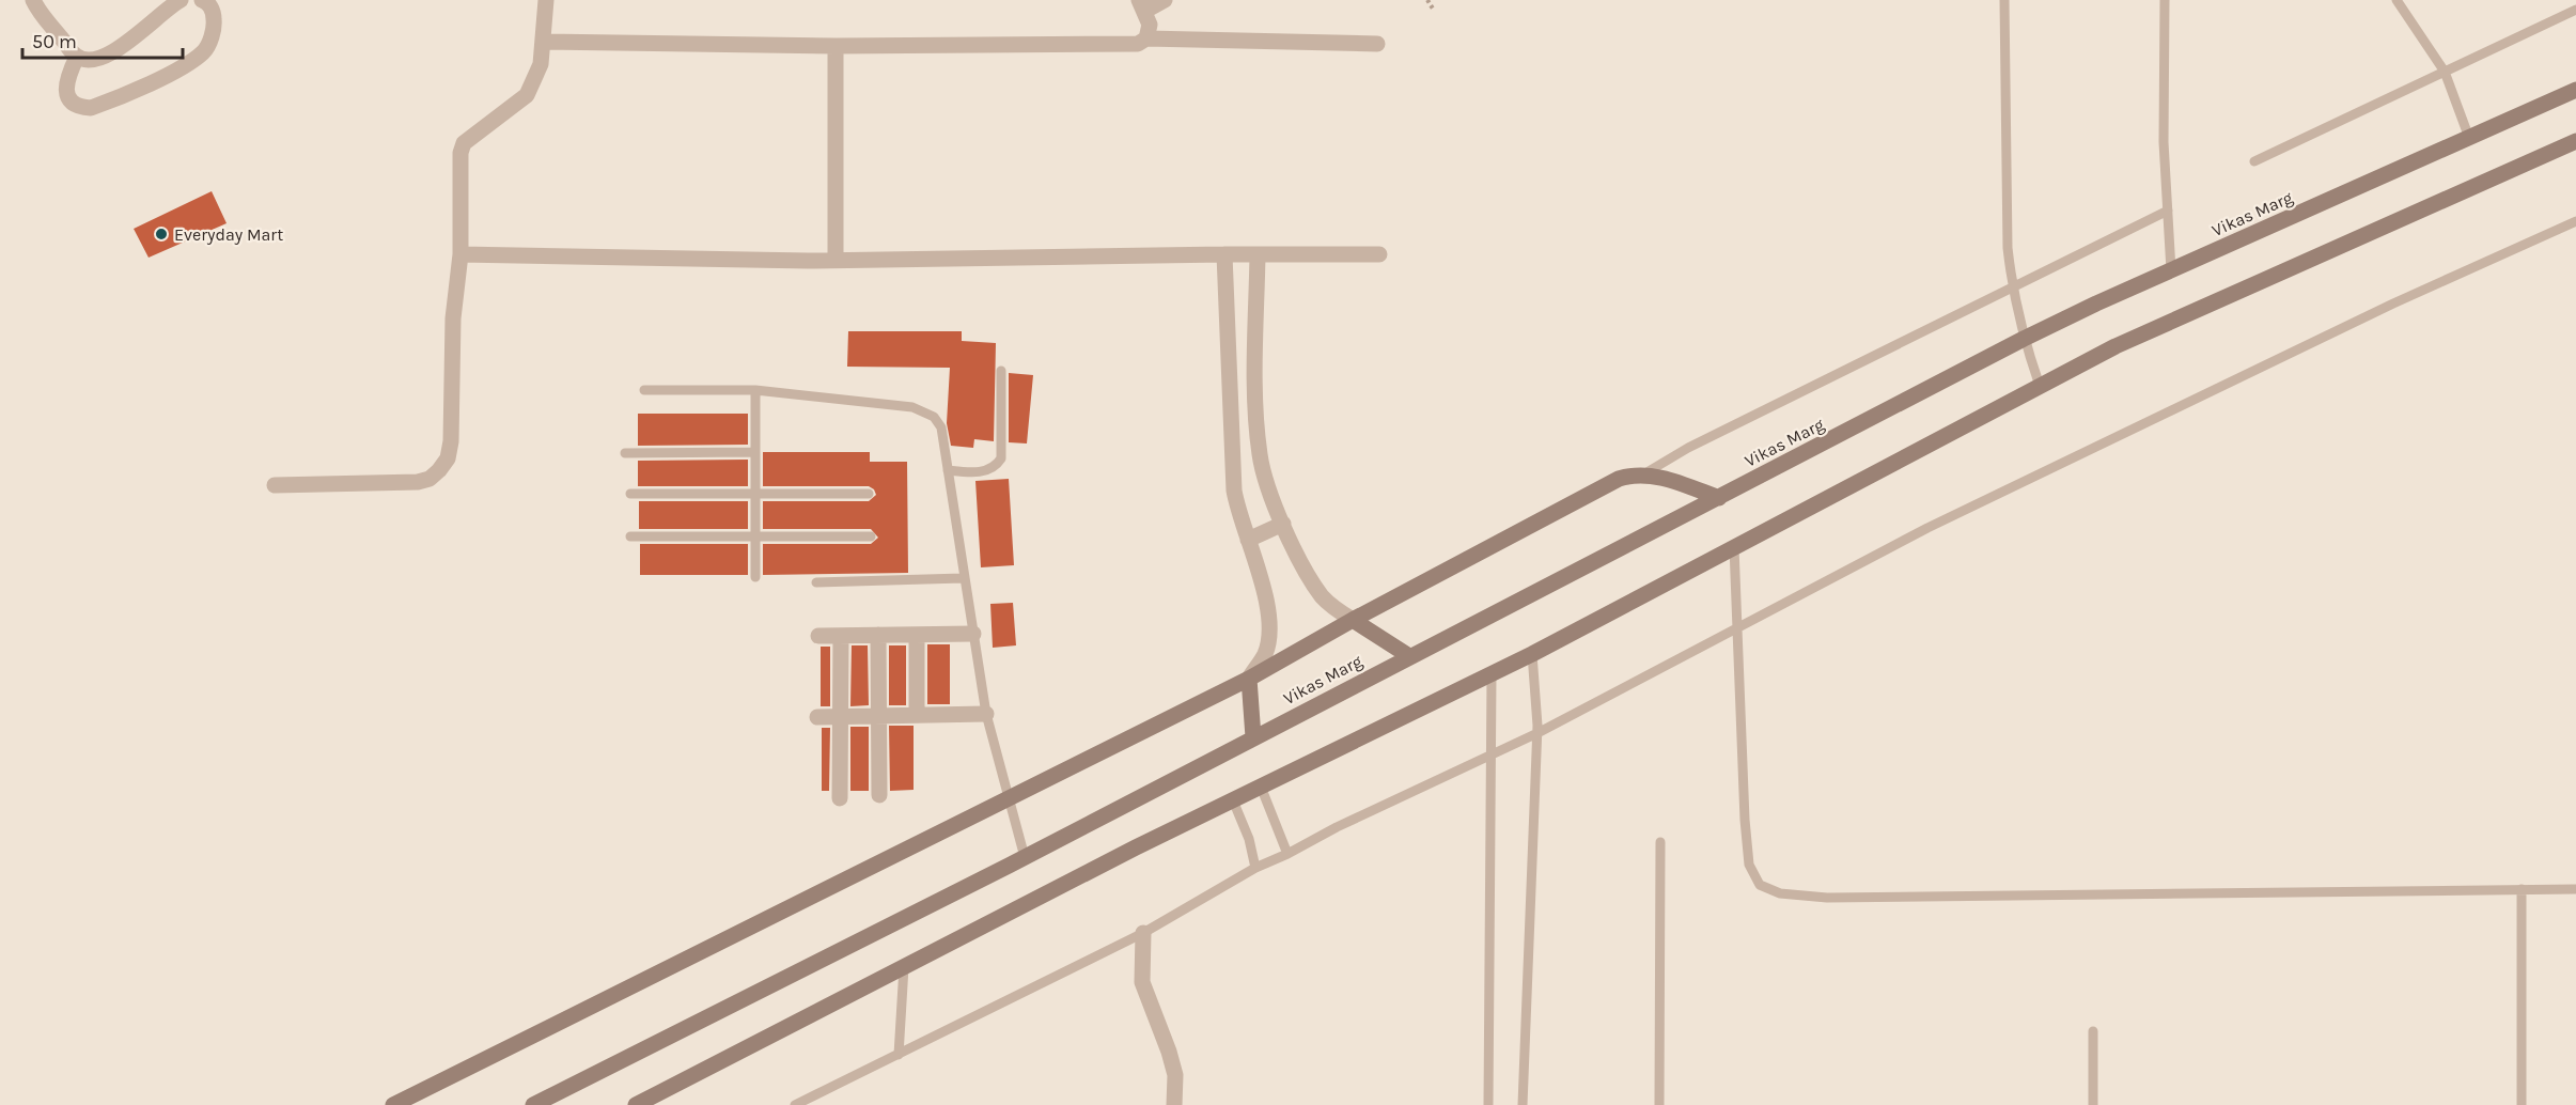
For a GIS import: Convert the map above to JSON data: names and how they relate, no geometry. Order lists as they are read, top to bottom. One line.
{"streets":{"main road":["Vikas Marg"]},"places":["Everyday Mart"],"scale_bar":"50 m"}
